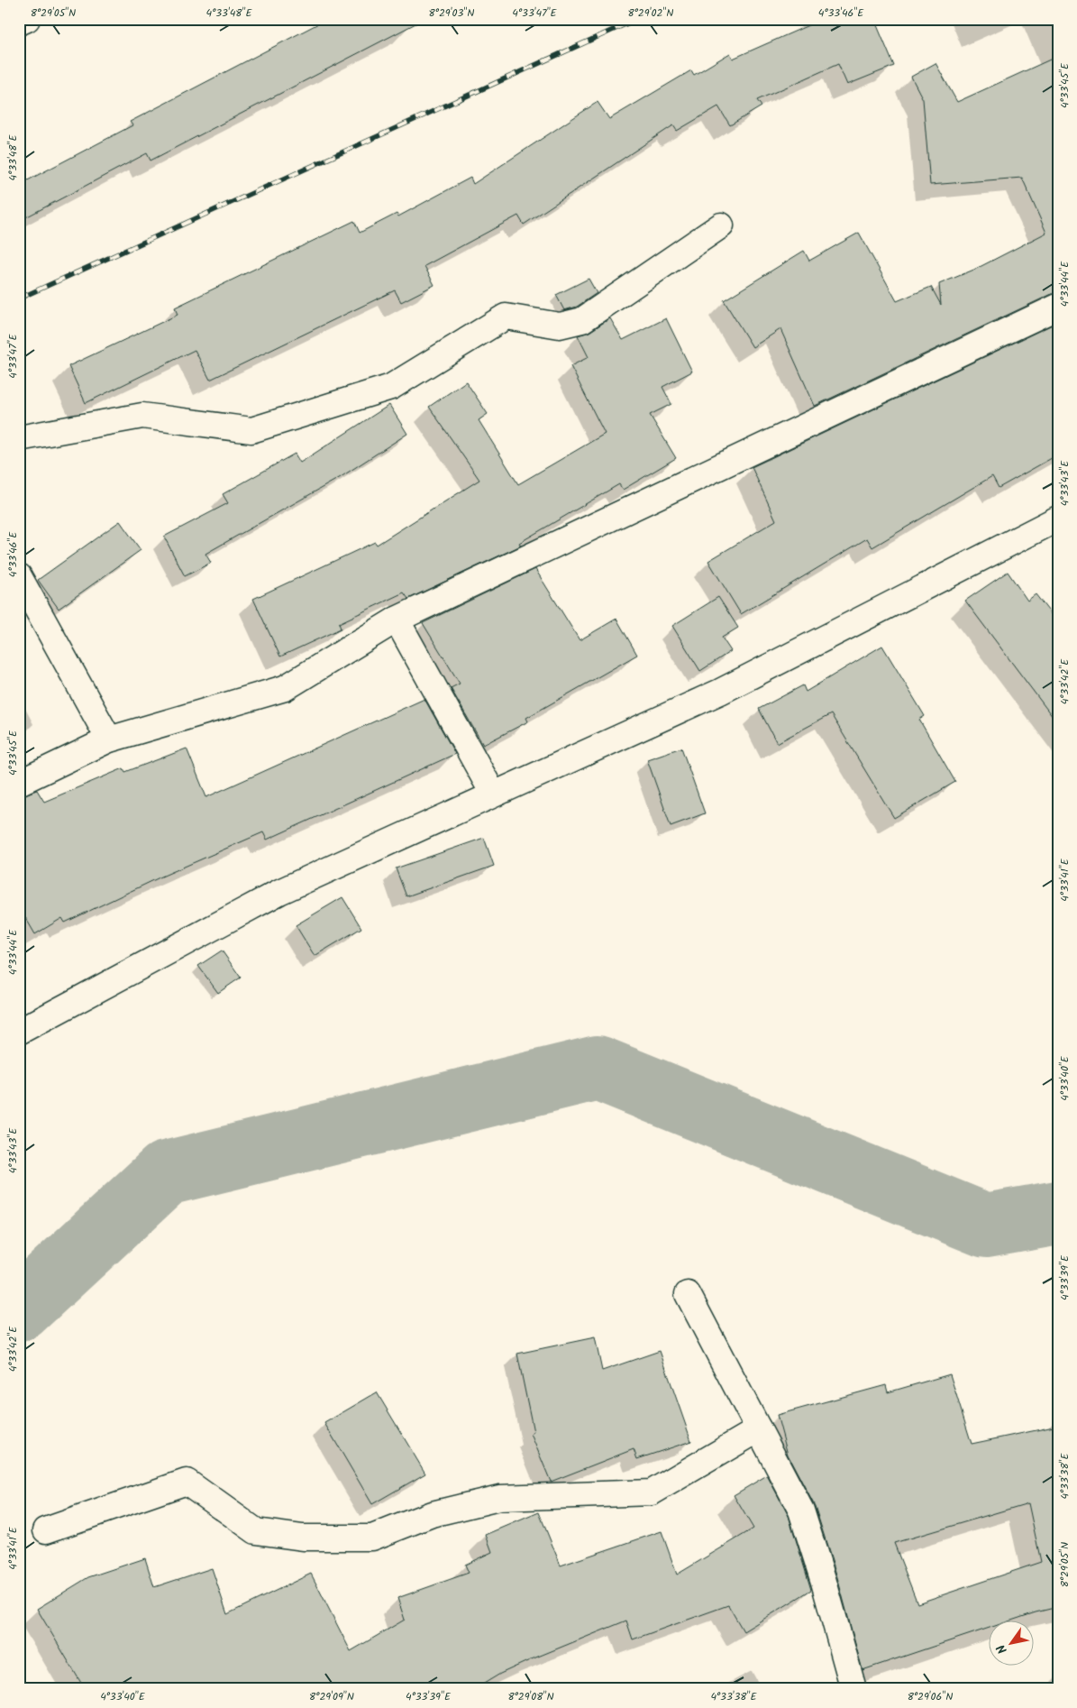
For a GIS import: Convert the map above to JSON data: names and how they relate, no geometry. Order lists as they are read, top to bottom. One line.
{"north":"bottom left","coordinates":["8°29'05\"N","4°33'48\"E","8°29'03\"N","4°33'47\"E","8°29'02\"N","4°33'46\"E","4°33'45\"E","4°33'44\"E","4°33'43\"E","4°33'42\"E","4°33'41\"E","4°33'40\"E","4°33'39\"E","4°33'38\"E","8°29'09\"N","8°29'08\"N","8°29'06\"N"]}
